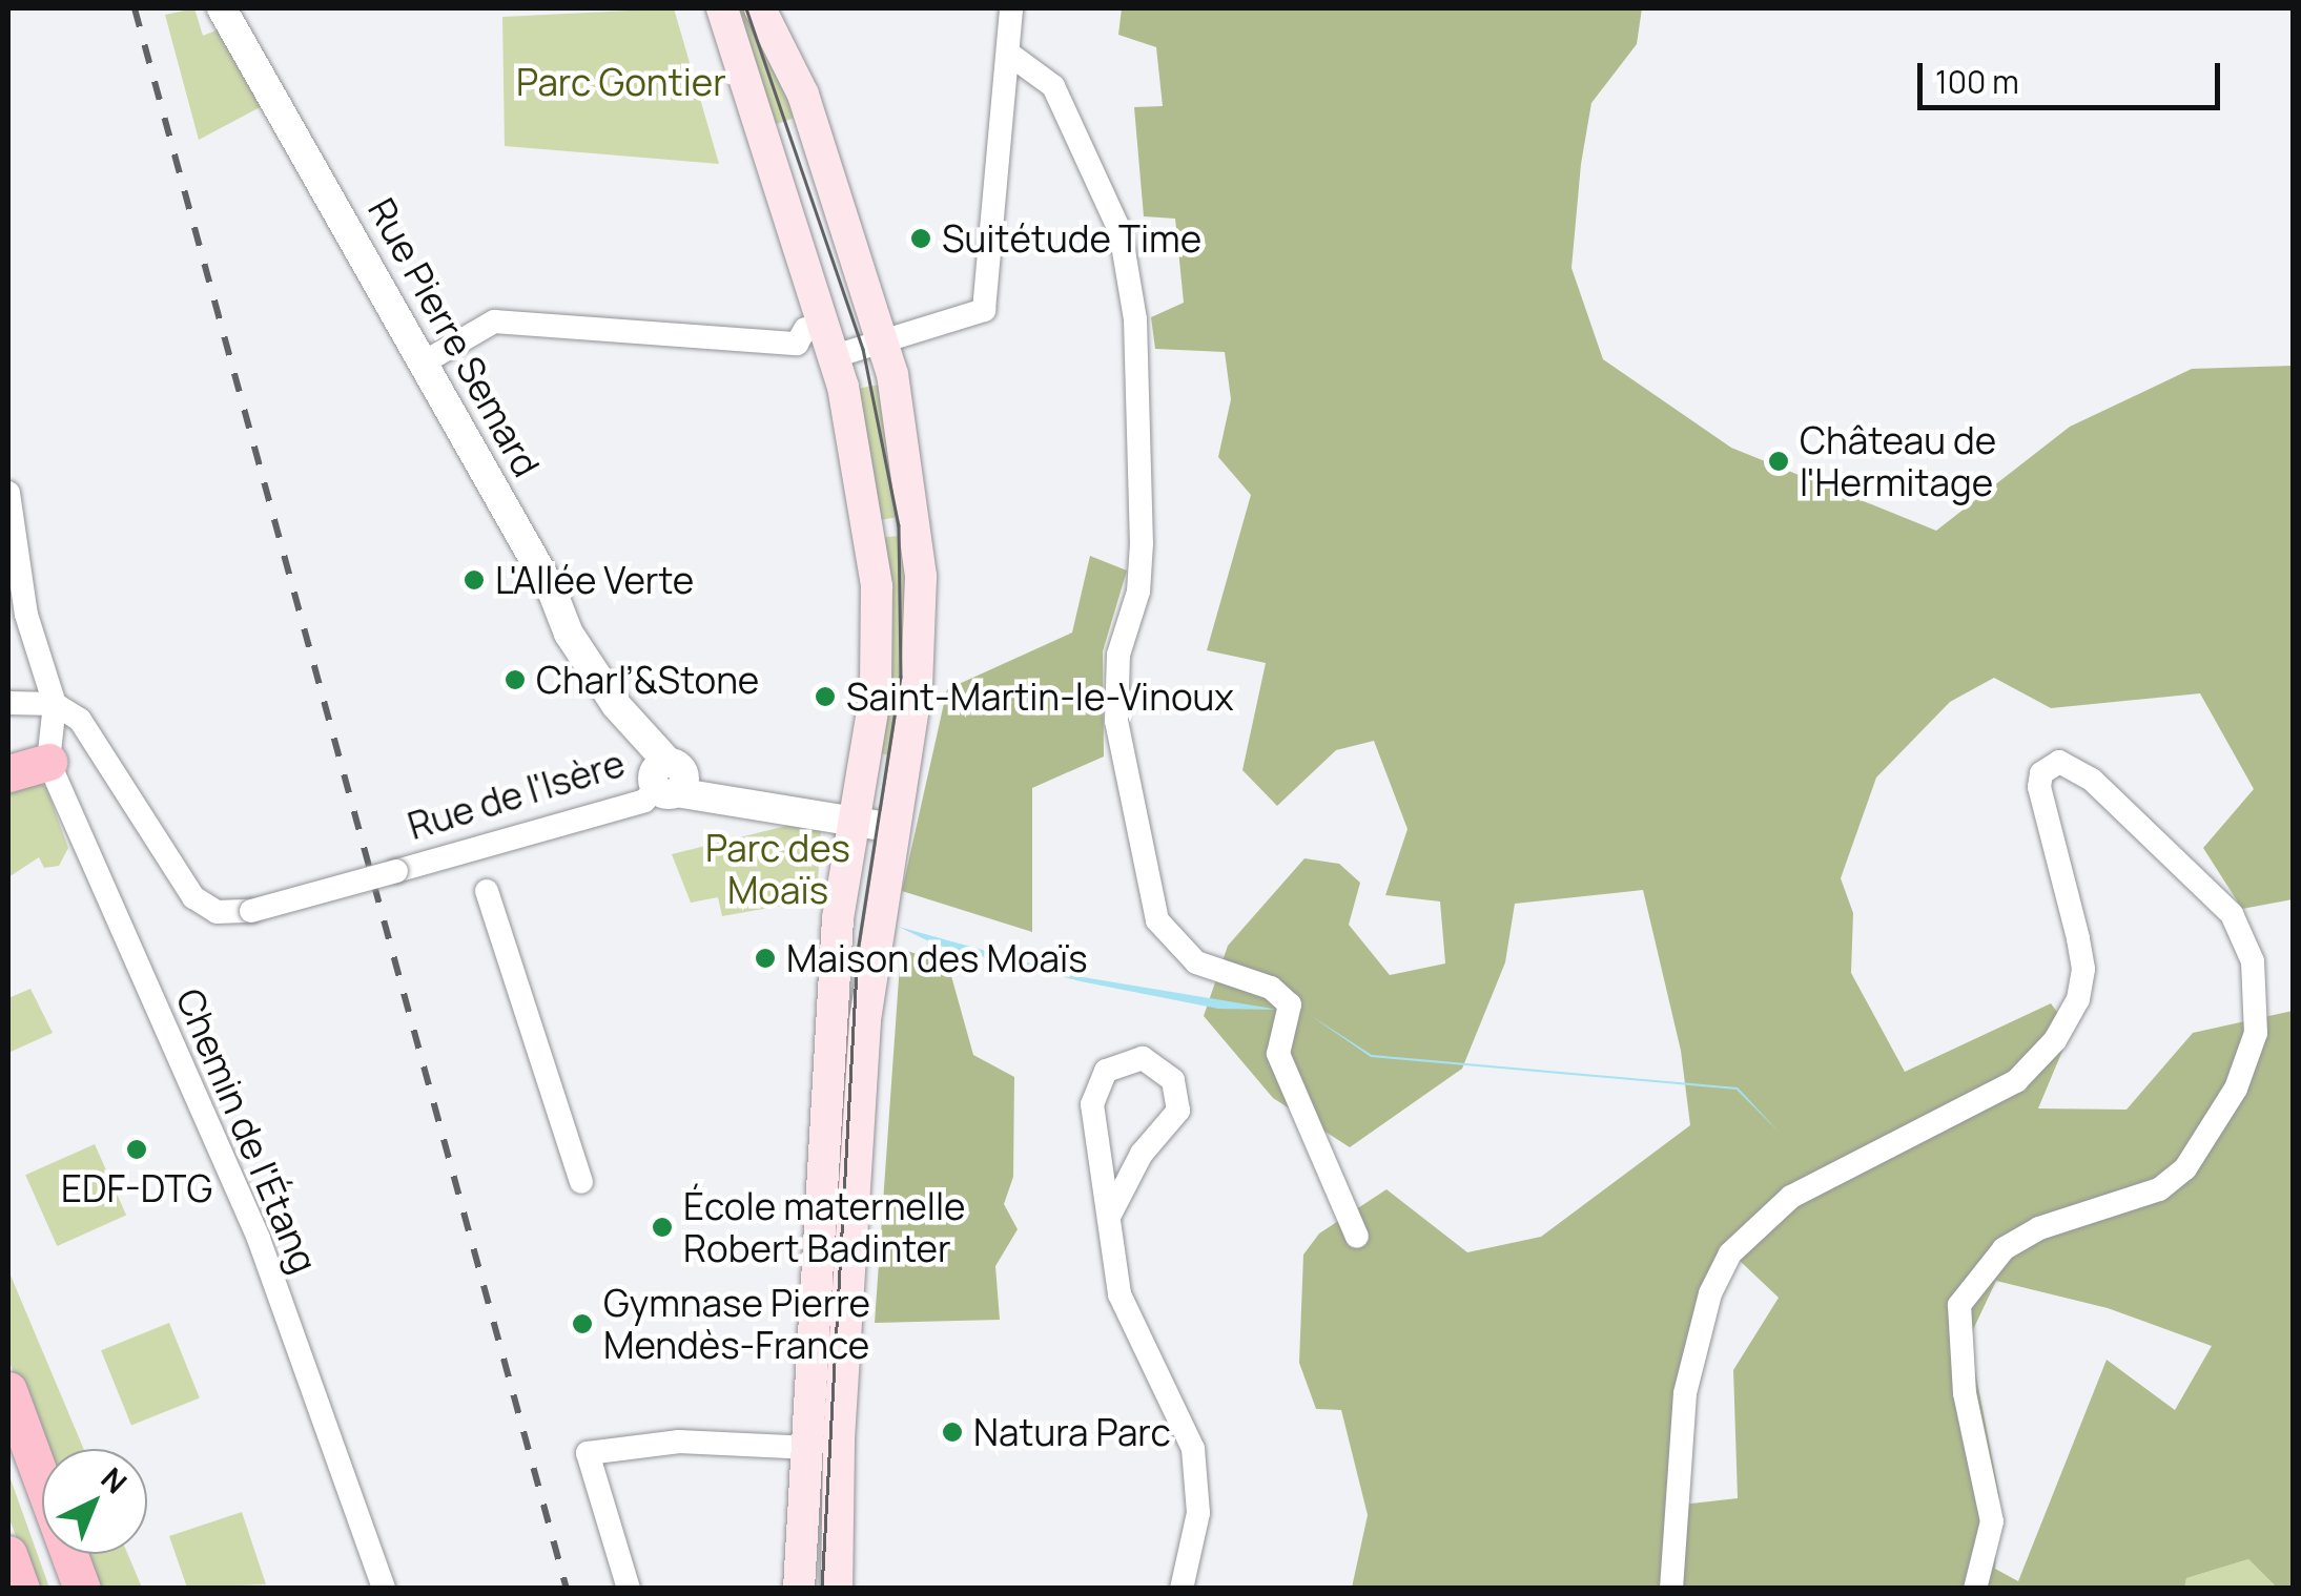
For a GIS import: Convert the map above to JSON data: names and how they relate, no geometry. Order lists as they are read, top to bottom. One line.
{"streets":{"street":["Rue Pierre Semard","Rue de l'Isère","Chemin de l'Étang"]},"crossings":[["Rue Pierre Semard","Rue de l'Isère"],["Rue de l'Isère","Chemin de l'Étang"]],"parks":["Parc Gontier","Parc des Moaïs"],"places":["Suitétude Time","Château de l'Hermitage","L'Allée Verte","Charl’&Stone","Saint-Martin-le-Vinoux","Maison des Moaïs","EDF-DTG","École maternelle Robert Badinter","Gymnase Pierre Mendès-France","Natura Parc"],"scale_bar":"100 m","north":"top right"}
